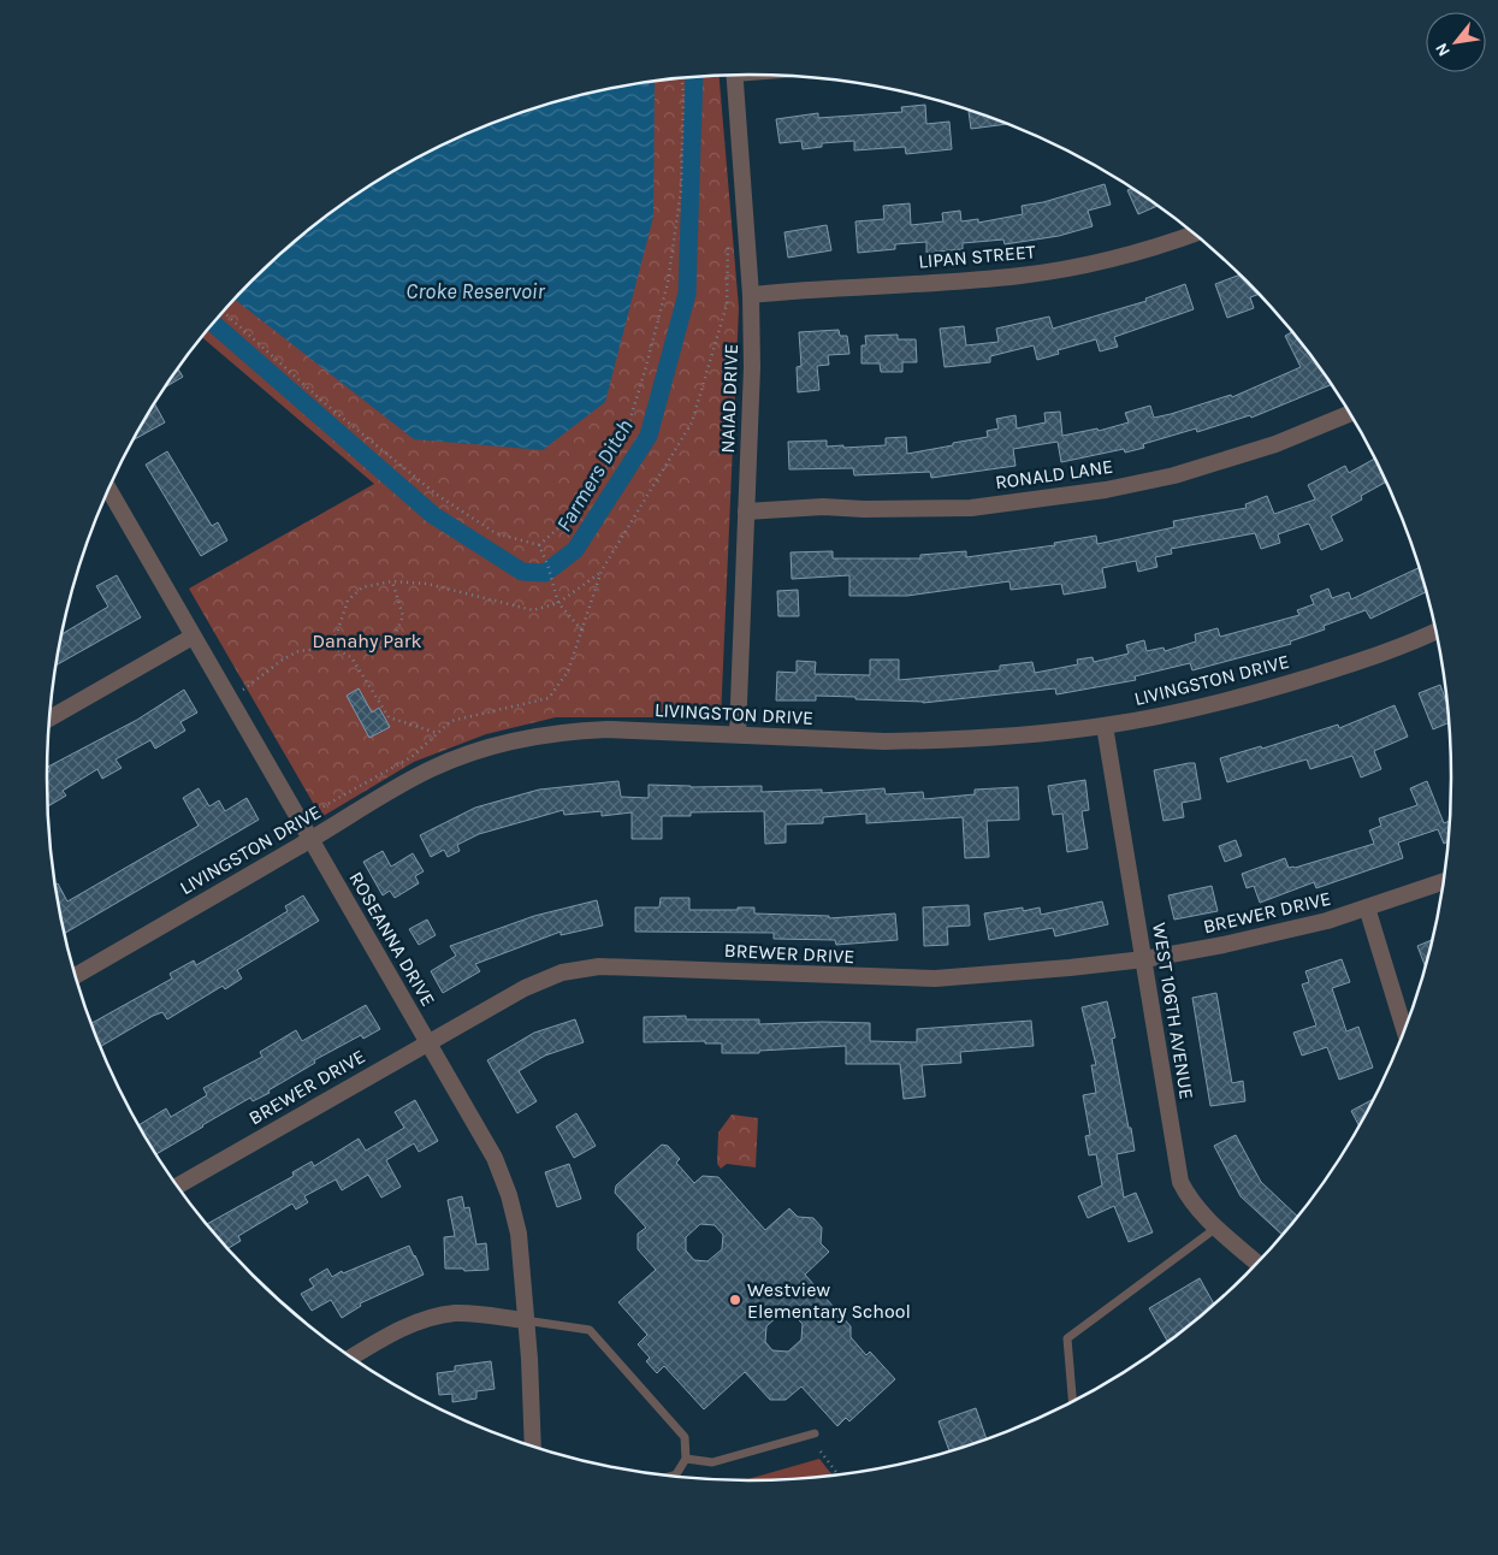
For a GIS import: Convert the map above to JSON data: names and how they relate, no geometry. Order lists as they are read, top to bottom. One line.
{"streets":{"street":["LIPAN STREET","NAIAD DRIVE","RONALD LANE","LIVINGSTON DRIVE","BREWER DRIVE","ROSEANNA DRIVE","WEST 106TH AVENUE"]},"crossings":[["LIPAN STREET","NAIAD DRIVE"],["NAIAD DRIVE","RONALD LANE"],["NAIAD DRIVE","LIVINGSTON DRIVE"],["LIVINGSTON DRIVE","ROSEANNA DRIVE"],["LIVINGSTON DRIVE","WEST 106TH AVENUE"],["BREWER DRIVE","ROSEANNA DRIVE"],["BREWER DRIVE","WEST 106TH AVENUE"]],"water":["Croke Reservoir","Farmers Ditch"],"parks":["Danahy Park"],"places":["Westview Elementary School"],"north":"bottom left"}
